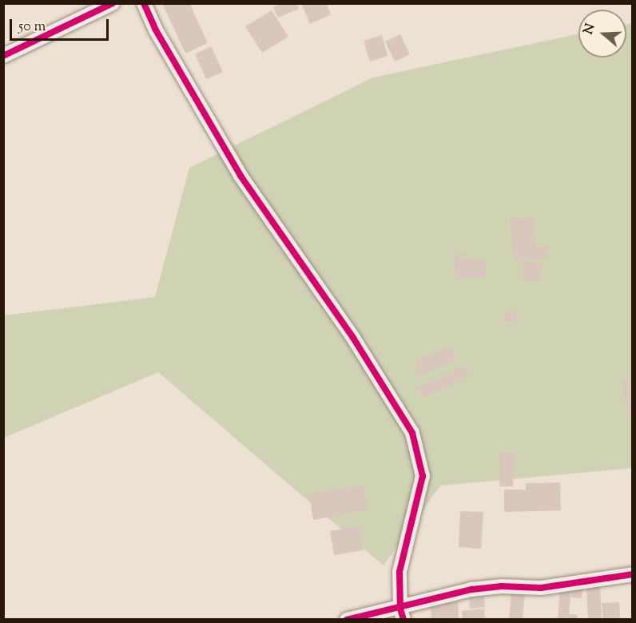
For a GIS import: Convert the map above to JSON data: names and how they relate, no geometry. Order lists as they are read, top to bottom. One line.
{"scale_bar":"50 m","north":"left"}
